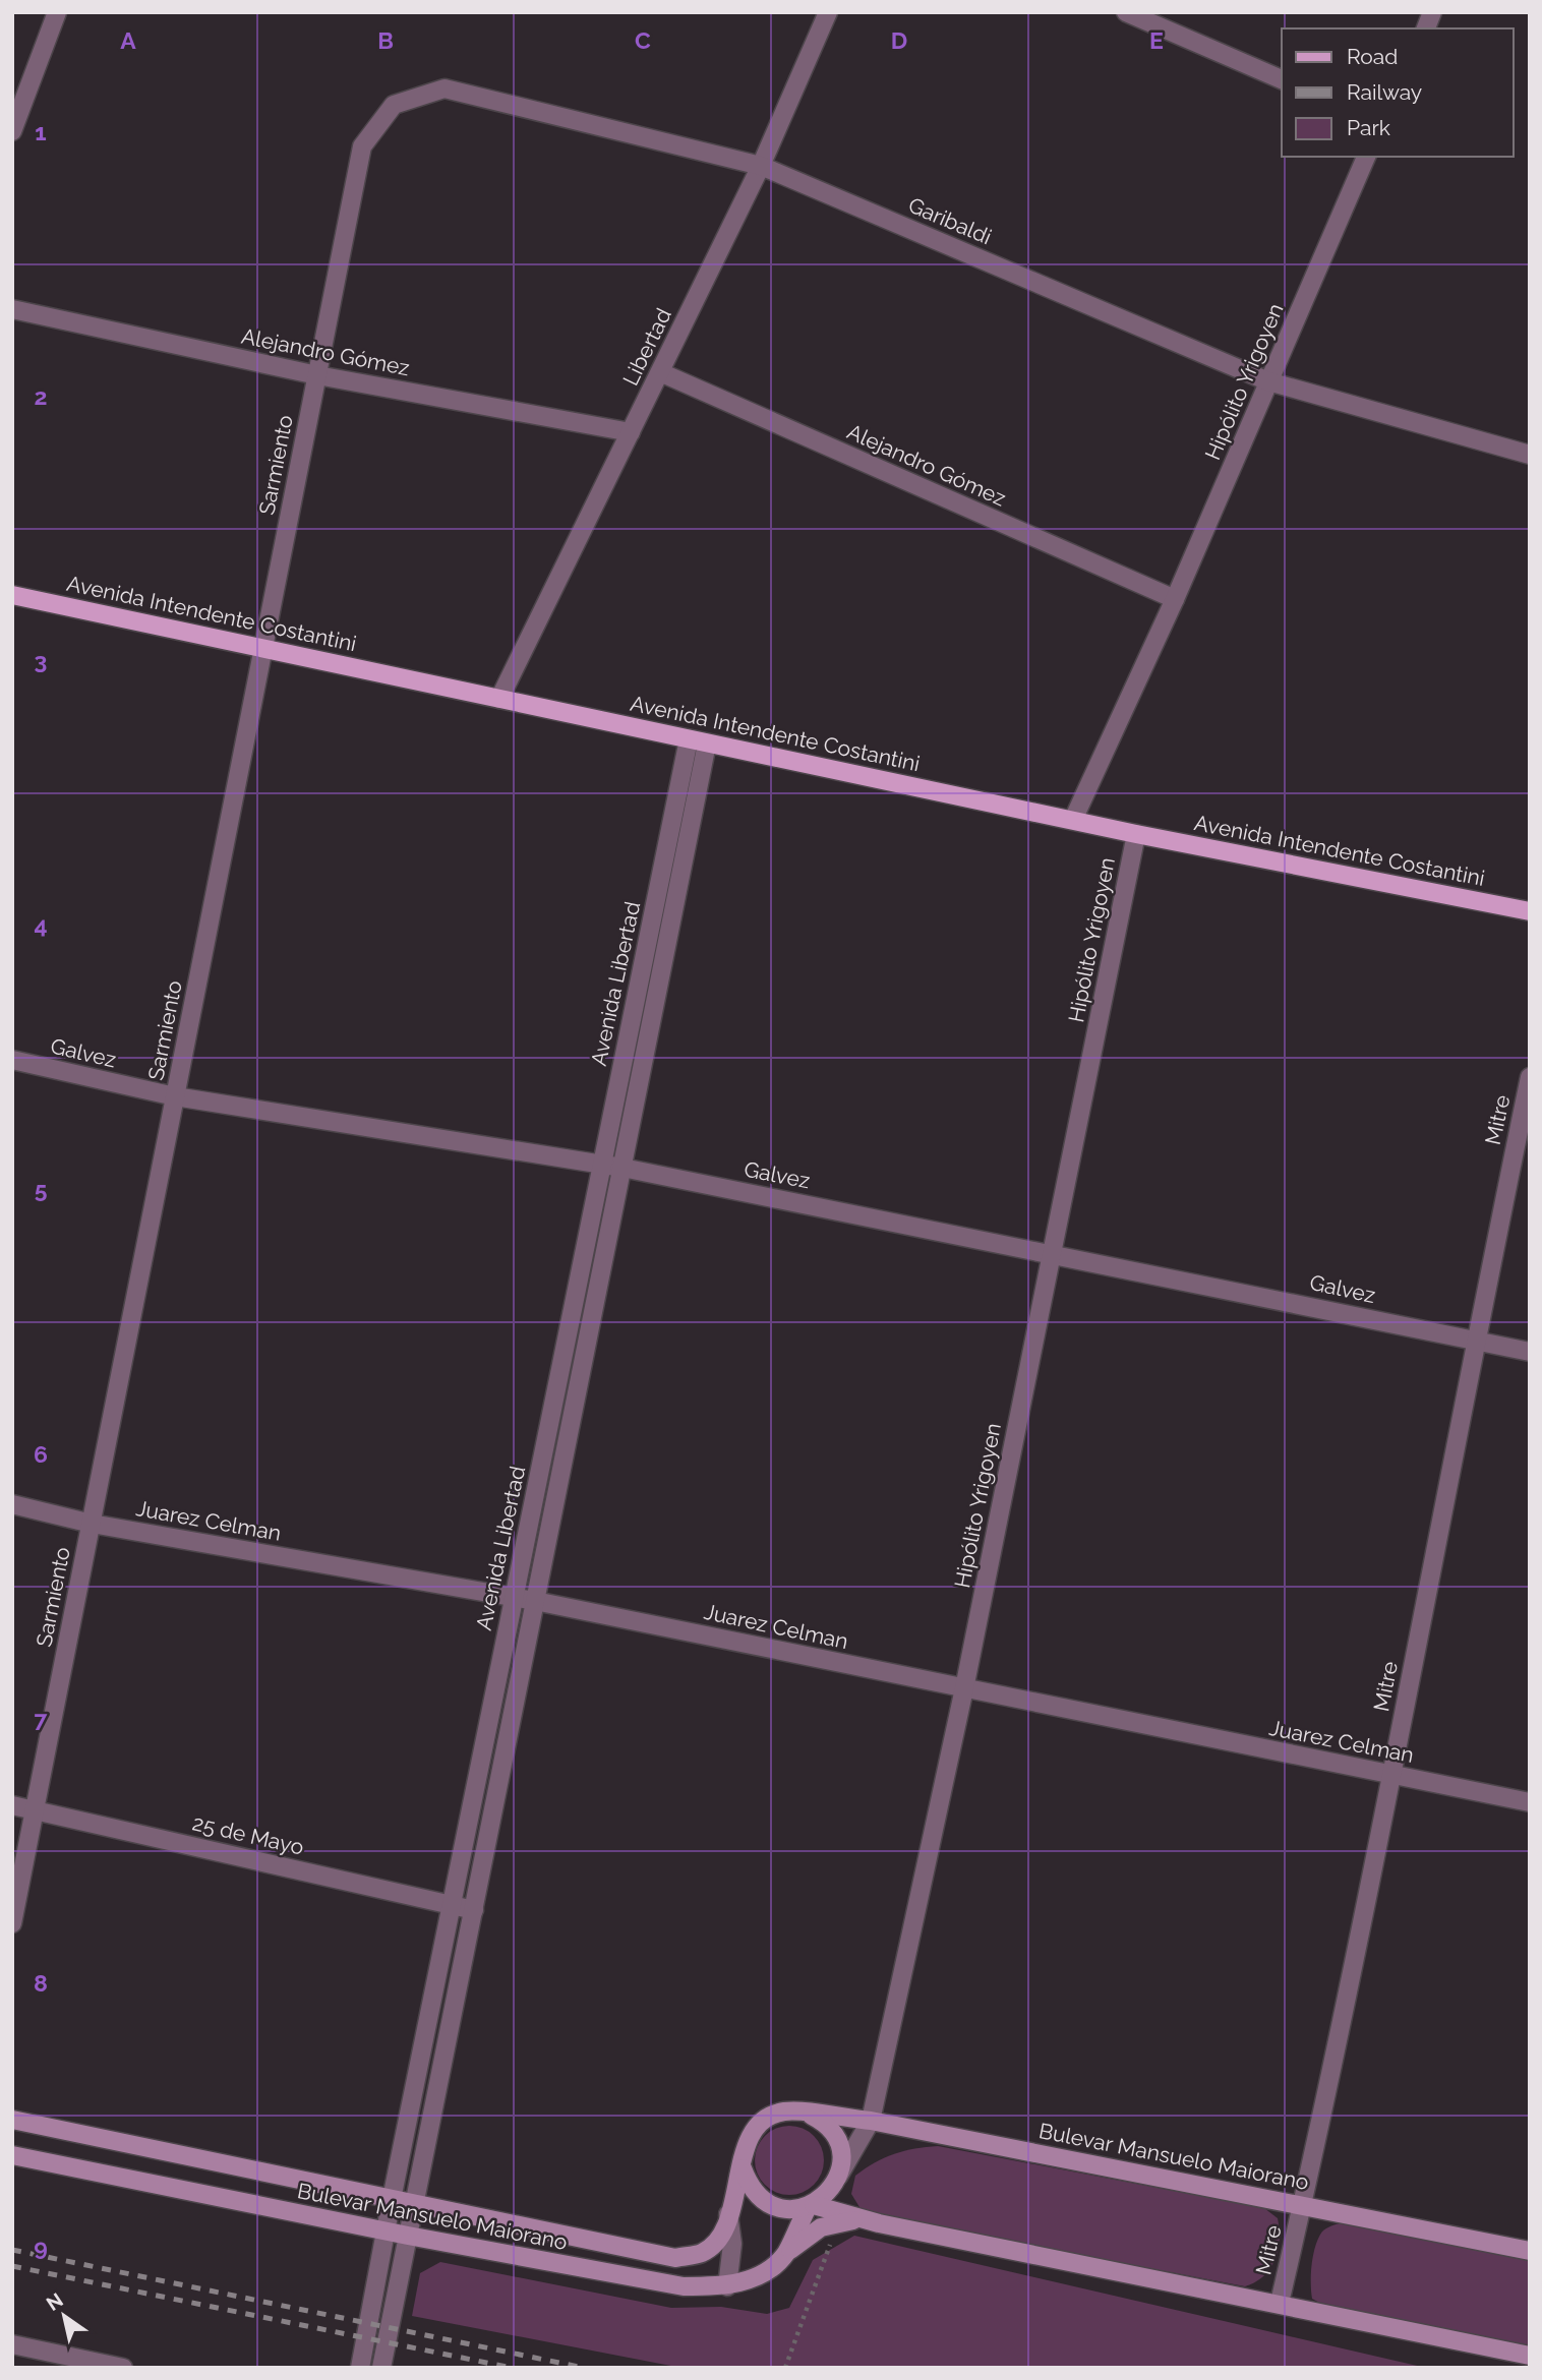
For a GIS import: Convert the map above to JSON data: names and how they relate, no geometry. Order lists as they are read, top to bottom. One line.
{"streets":{"main road":["Avenida Intendente Costantini","Bulevar Mansuelo Maiorano"],"street":["Garibaldi","Libertad","Alejandro Gómez","Hipólito Yrigoyen","Sarmiento","Avenida Libertad","Galvez","Mitre","Juarez Celman","25 de Mayo"]},"crossings":[["Garibaldi","Libertad"],["Garibaldi","Hipólito Yrigoyen"],["Garibaldi","Sarmiento"],["Libertad","Alejandro Gómez"],["Libertad","Avenida Intendente Costantini"],["Alejandro Gómez","Hipólito Yrigoyen"],["Alejandro Gómez","Sarmiento"],["Hipólito Yrigoyen","Avenida Intendente Costantini"],["Hipólito Yrigoyen","Galvez"],["Hipólito Yrigoyen","Juarez Celman"],["Hipólito Yrigoyen","Bulevar Mansuelo Maiorano"],["Sarmiento","Avenida Intendente Costantini"],["Sarmiento","Galvez"],["Sarmiento","Juarez Celman"],["Sarmiento","25 de Mayo"],["Avenida Intendente Costantini","Avenida Libertad"],["Avenida Libertad","Galvez"],["Avenida Libertad","Juarez Celman"],["Avenida Libertad","25 de Mayo"],["Avenida Libertad","Bulevar Mansuelo Maiorano"],["Galvez","Mitre"],["Mitre","Juarez Celman"],["Mitre","Bulevar Mansuelo Maiorano"]],"legend":["Road","Railway","Park"],"north":"top left","grid":{"columns":["A","B","C","D","E"],"rows":["1","2","3","4","5","6","7","8","9"]}}
